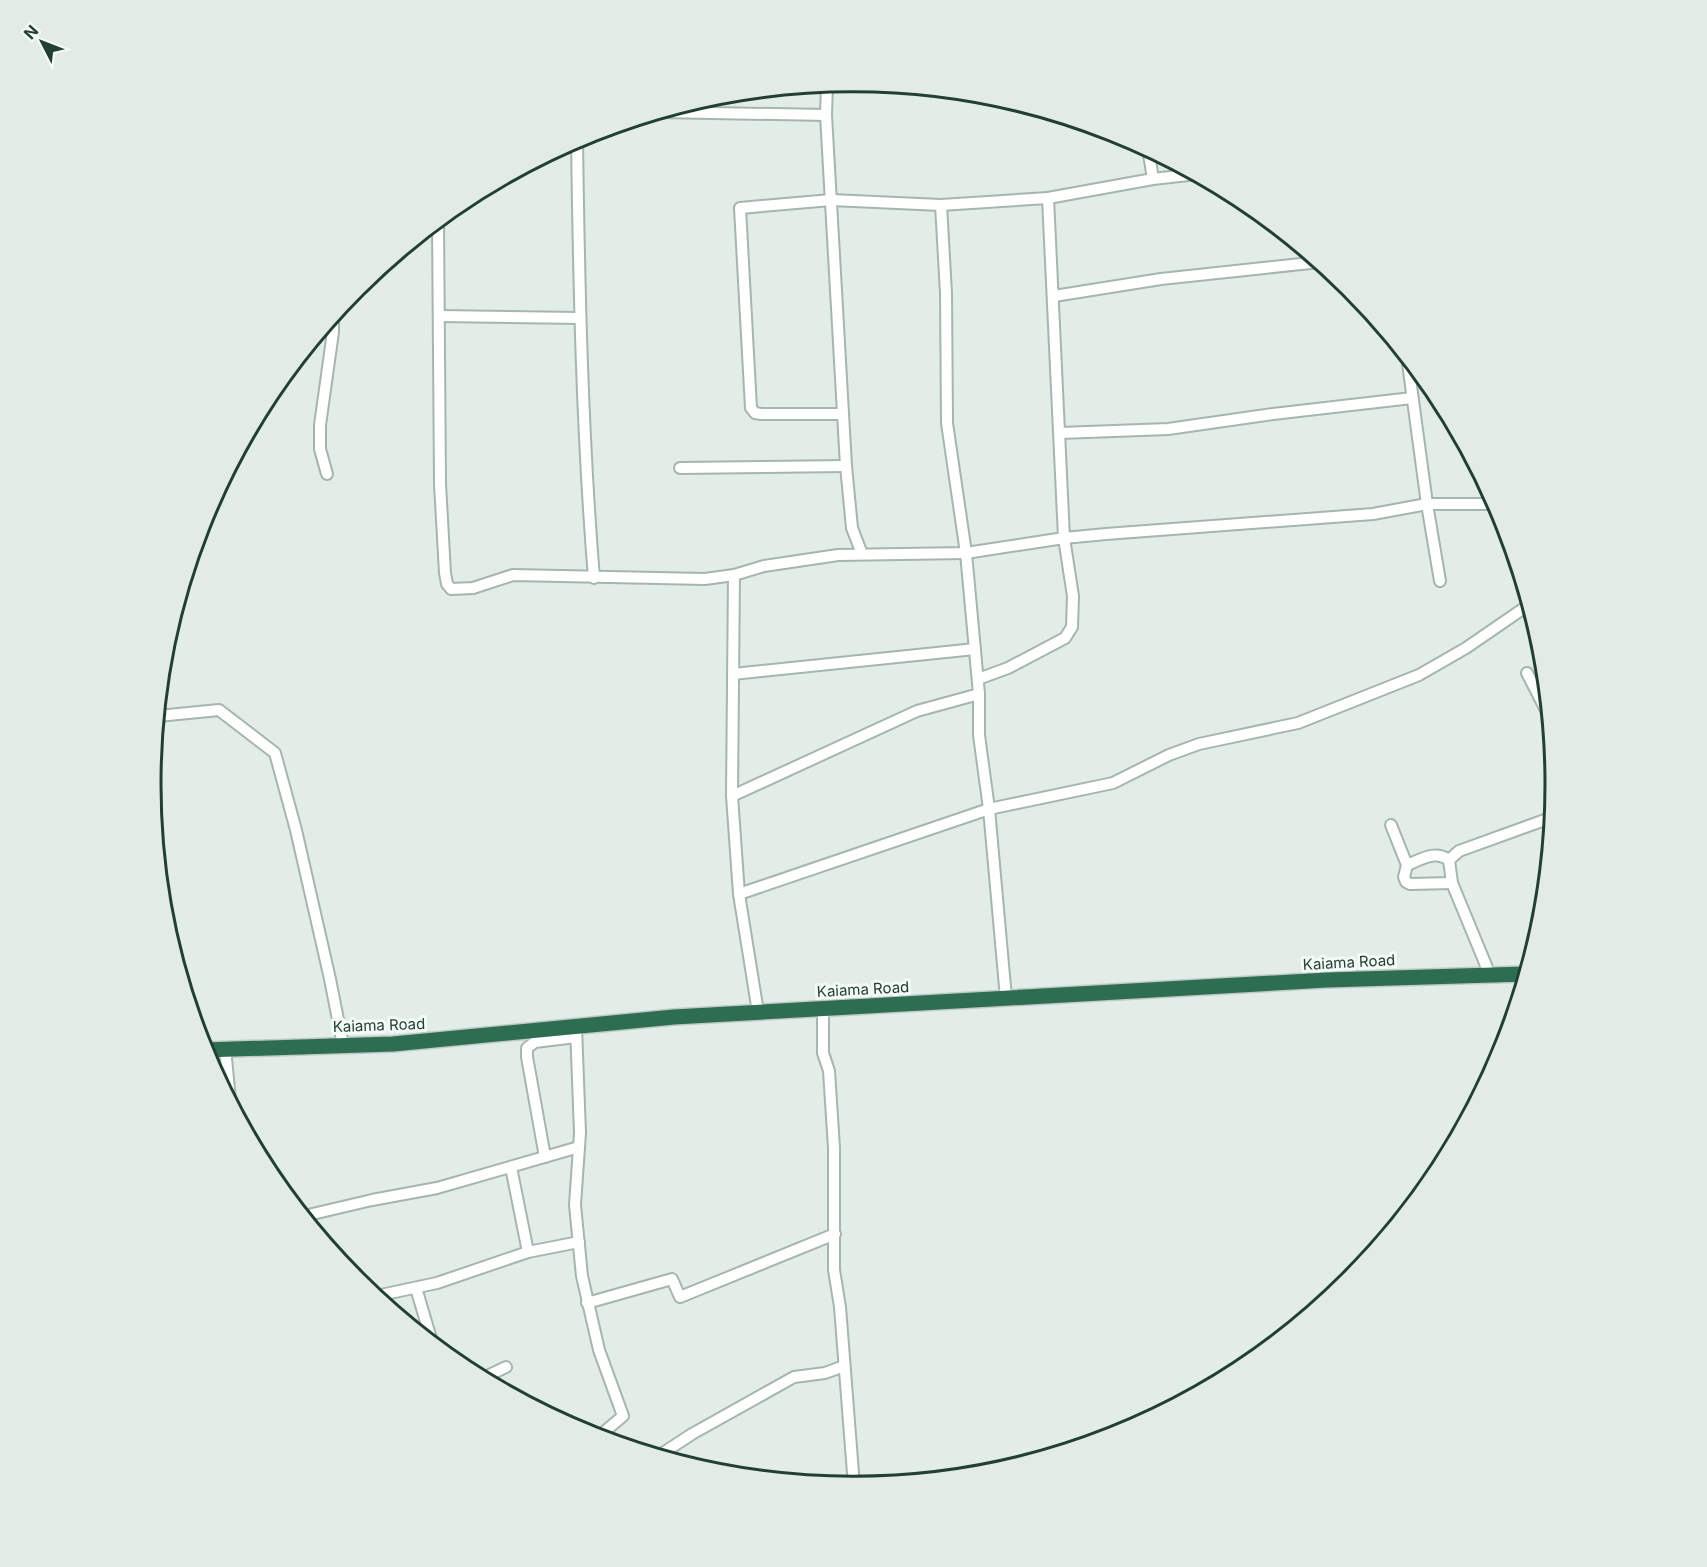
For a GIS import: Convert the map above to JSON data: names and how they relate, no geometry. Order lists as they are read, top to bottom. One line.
{"streets":{"highway":["Kaiama Road"]},"north":"top left"}
